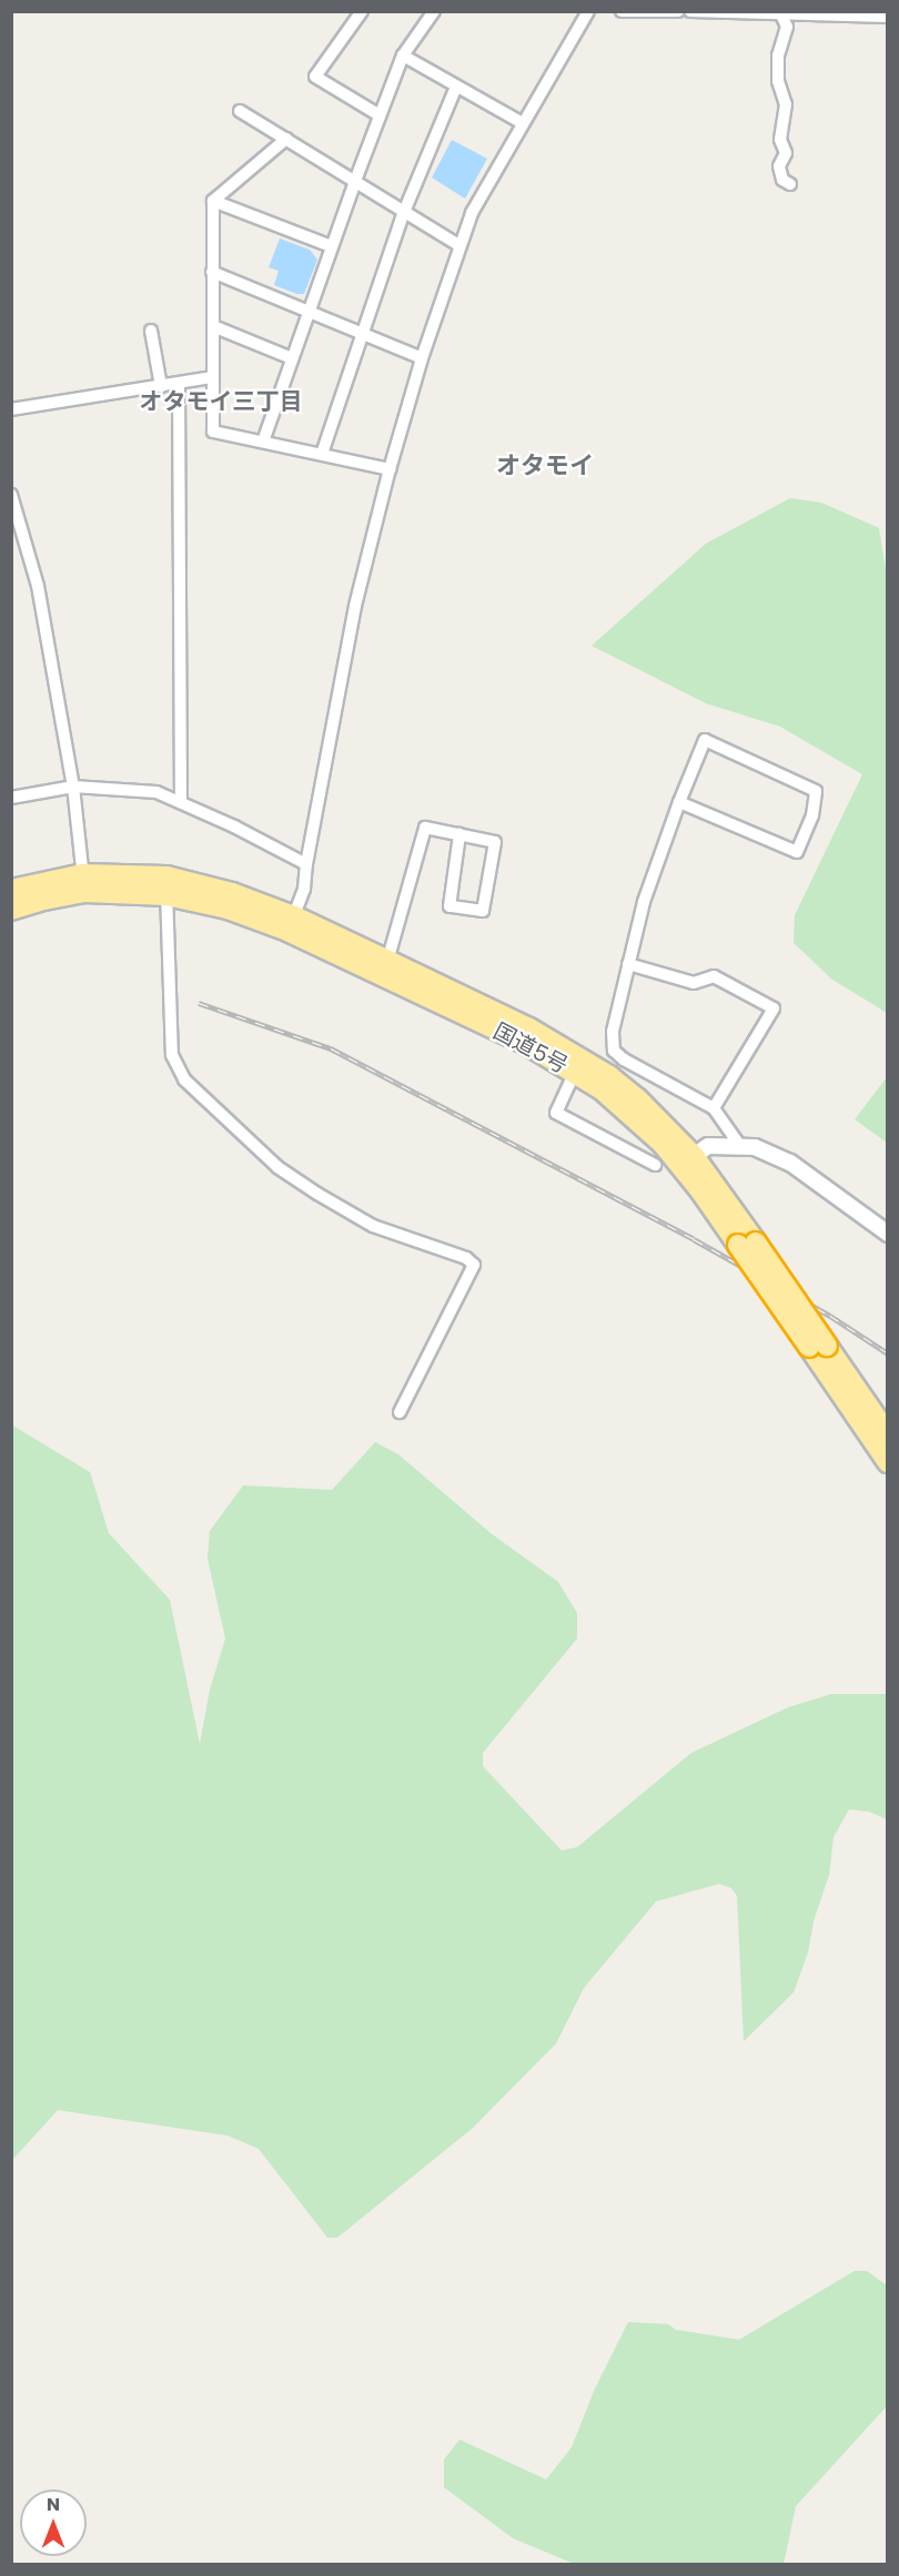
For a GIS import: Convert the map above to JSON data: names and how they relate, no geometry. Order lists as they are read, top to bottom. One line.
{"streets":{"highway":["国道5号"]},"districts":["オタモイ三丁目","オタモイ"],"north":"top"}
